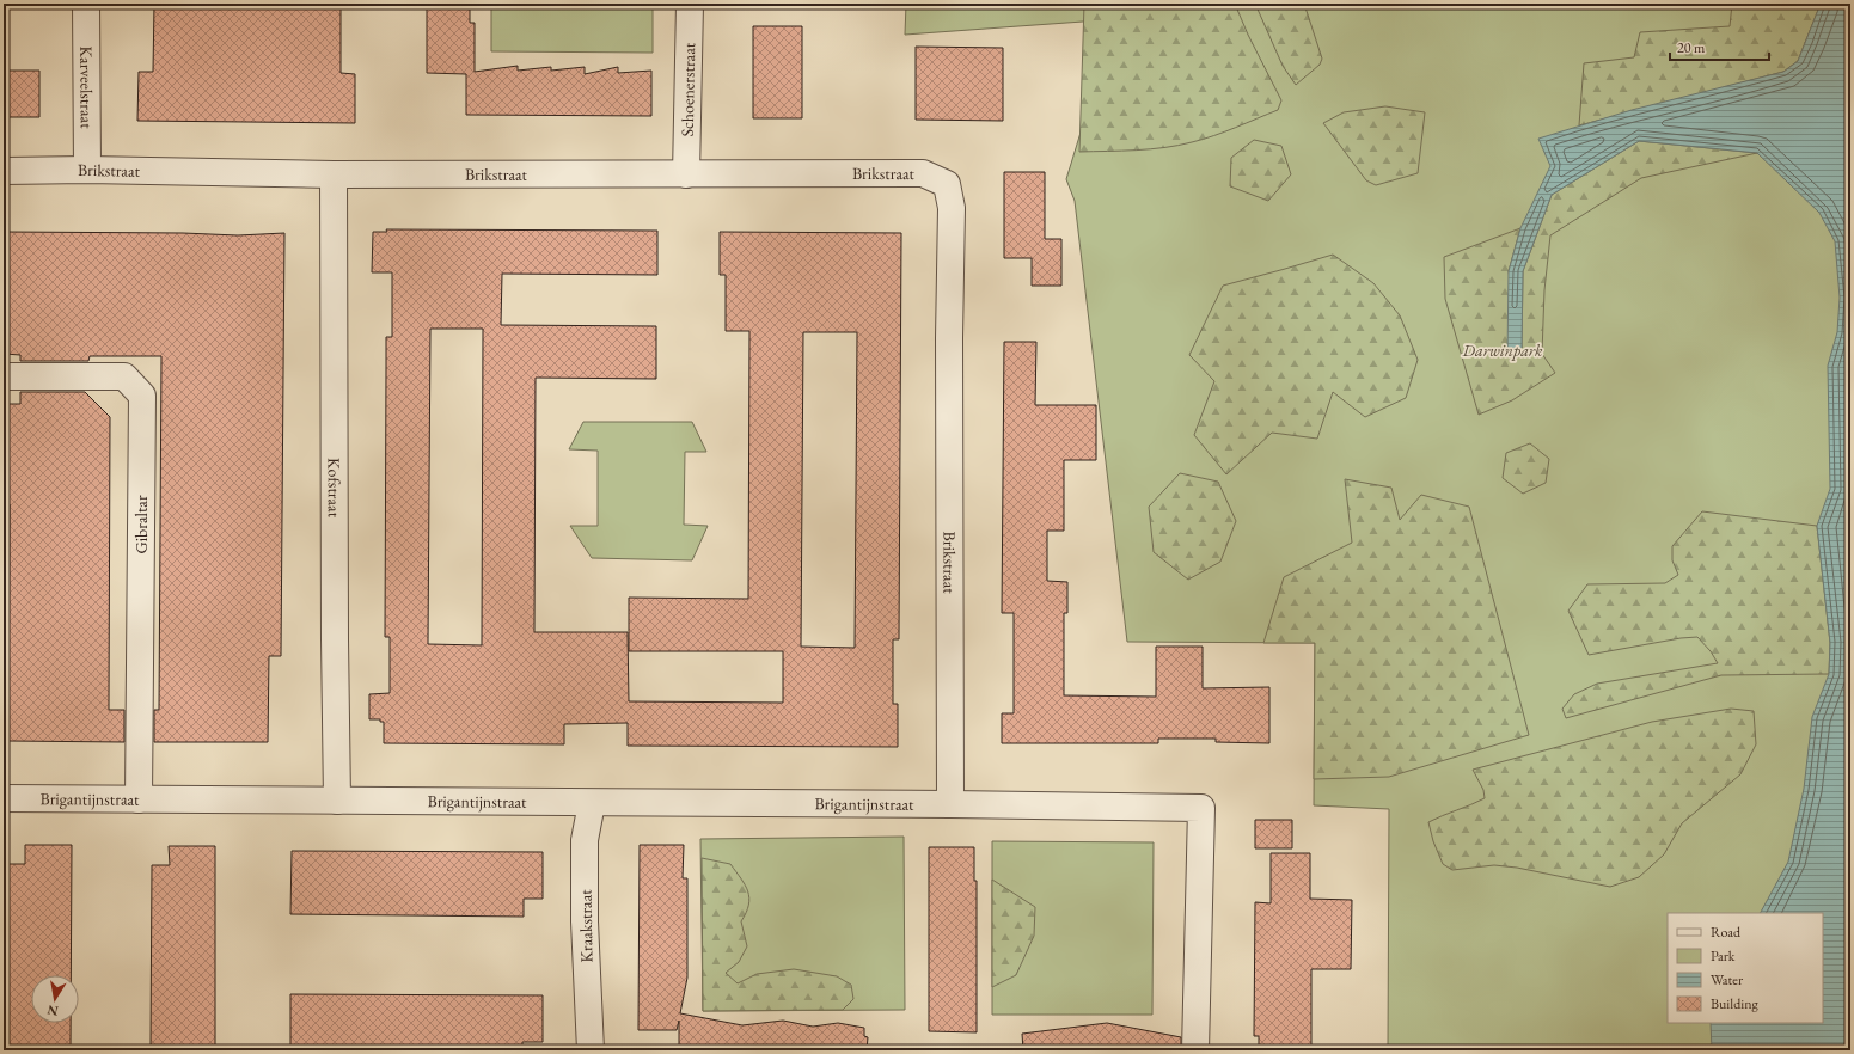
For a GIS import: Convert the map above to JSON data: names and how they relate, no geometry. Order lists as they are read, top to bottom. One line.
{"streets":{"street":["Karveelstraat","Schoenerstraat","Brikstraat","Kofstraat","Gibraltar","Brigantijnstraat","Kraakstraat"]},"crossings":[["Karveelstraat","Brikstraat"],["Schoenerstraat","Brikstraat"],["Brikstraat","Kofstraat"],["Brikstraat","Brigantijnstraat"],["Kofstraat","Brigantijnstraat"],["Gibraltar","Brigantijnstraat"],["Brigantijnstraat","Kraakstraat"]],"parks":["Darwinpark"],"legend":["Road","Park","Water","Building"],"scale_bar":"20 m","north":"bottom"}
